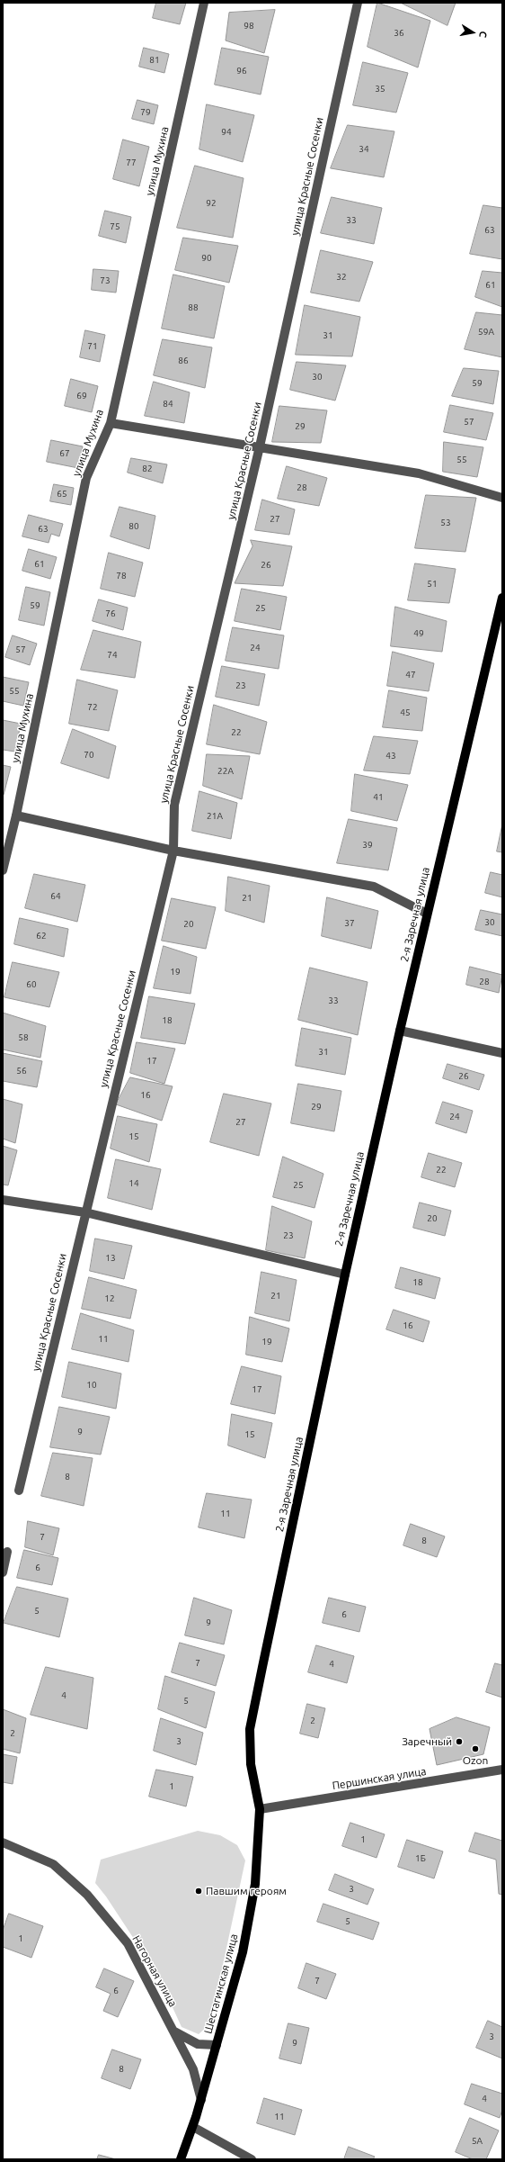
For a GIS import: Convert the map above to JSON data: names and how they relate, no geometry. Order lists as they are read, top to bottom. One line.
{"streets":{"main road":["2-я Заречная улица","Шестагинская улица"],"street":["улица Мухина","улица Красные Сосенки","Першинская улица","Нагорная улица"]},"crossings":[["2-я Заречная улица","Першинская улица"],["2-я Заречная улица","Шестагинская улица"],["Першинская улица","Шестагинская улица"],["Нагорная улица","Шестагинская улица"]],"places":["Заречный","Ozon","Павшим героям"],"house_numbers":["98","36","81","96","35","79","94","34","77","92","33","75","63","90","32","73","61","88","59А","31","71","86","30","59","69","84","57","29","67","55","82","28","65","27","53","80","63","61","26","78","51","59","25","76","49","24","57","74","47","23","55","72","45","22","70","43","22А","41","21А","39","64","21","30","37","20","62","19","28","60","33","18","58","31","17","56","26","16","29","24","27","15","22","14","25","20","23","13","18","21","12","16","11","19","10","17","9","15","8","11","7","8","6","5","6","9","7","4","4","5","2","2","3","1","1","1Б","3","5","1","7","6","3","9","8","4","11","5А"],"north":"right"}
